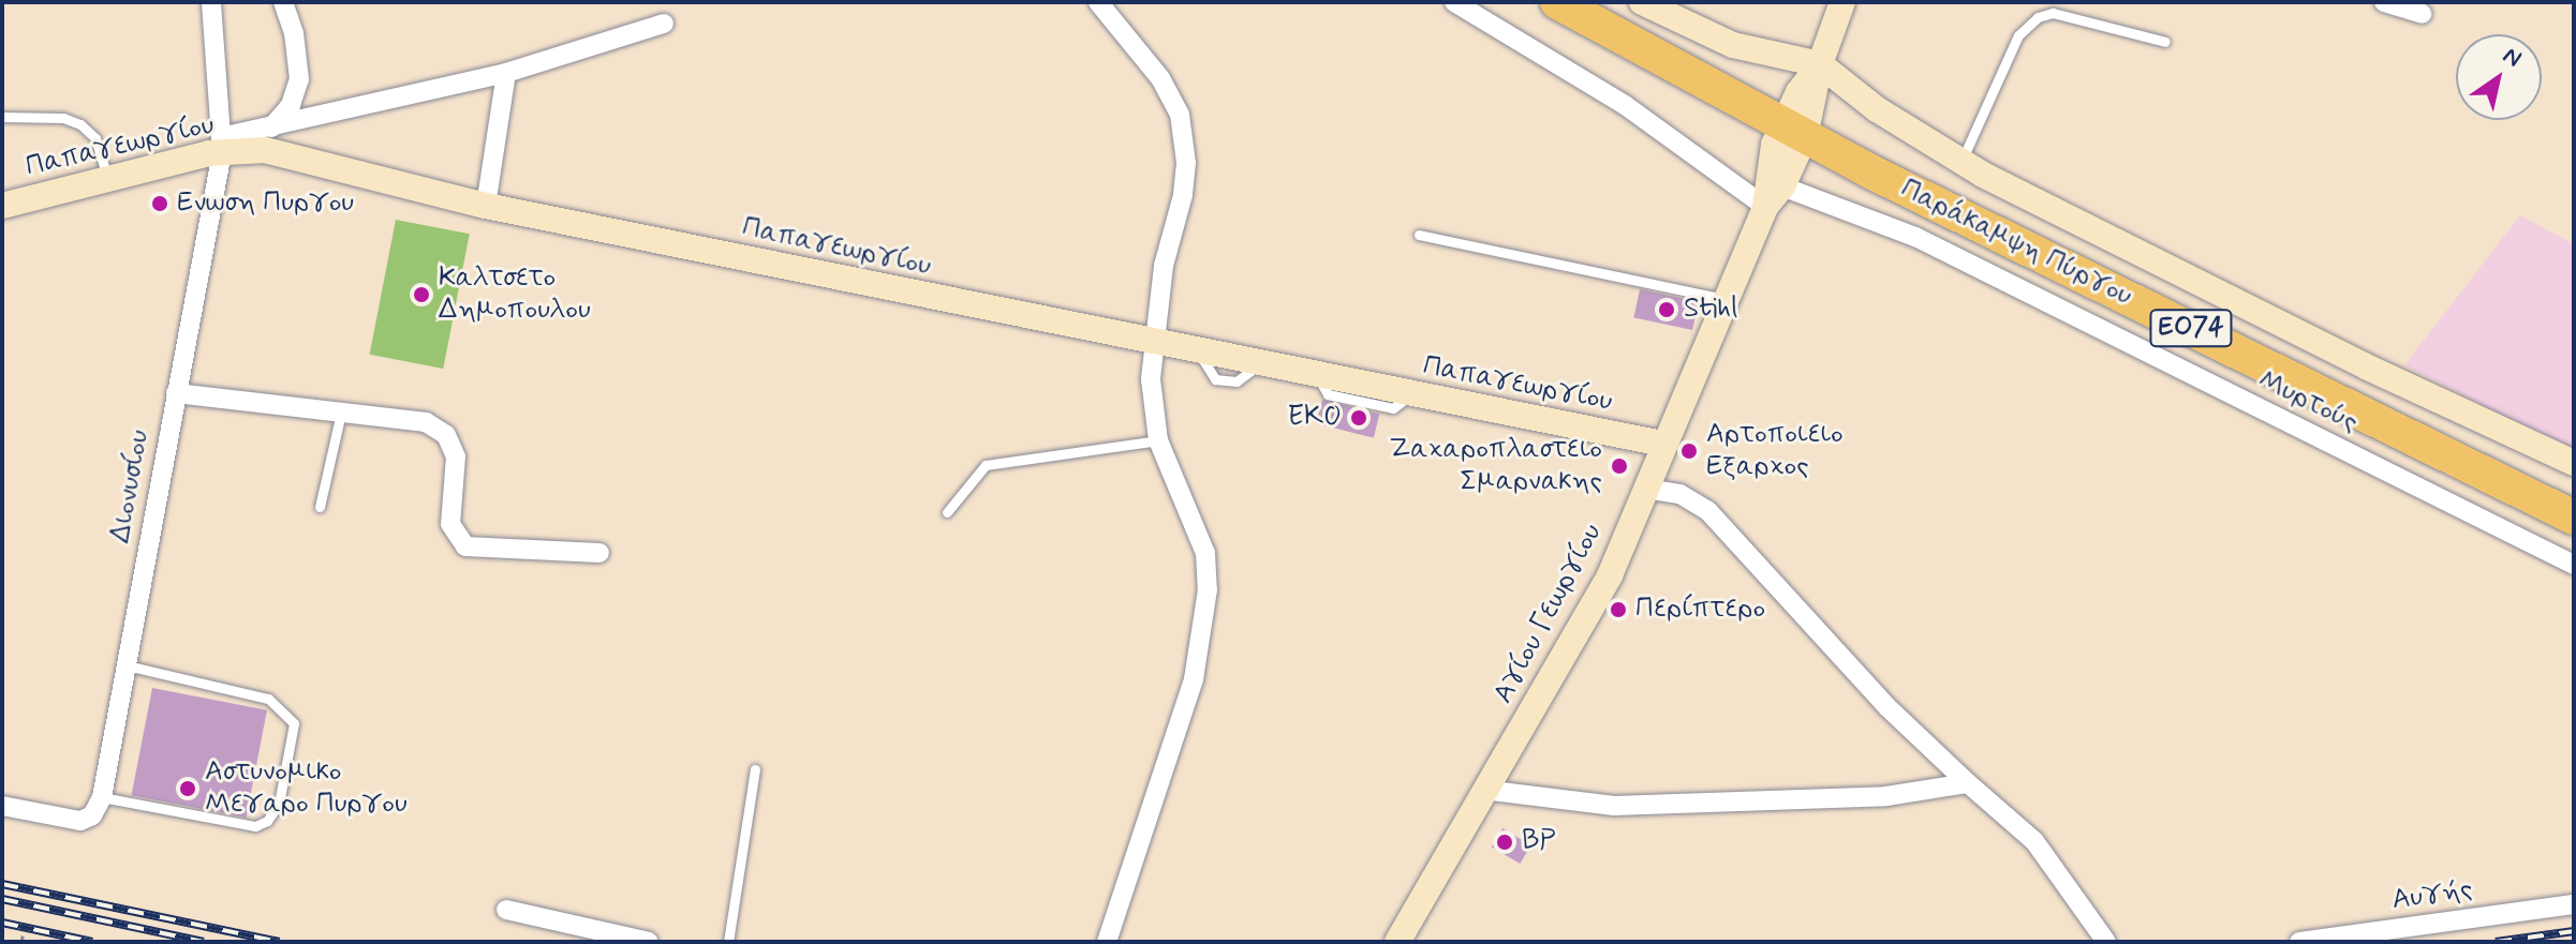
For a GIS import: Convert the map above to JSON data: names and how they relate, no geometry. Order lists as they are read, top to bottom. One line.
{"streets":{"highway":["Παράκαμψη Πύργου","ΕΟ74"],"street":["Παπαγεωργίου","Μυρτούς","Διονυσίου","Αγίου Γεωργίου","Αυγής"]},"crossings":[["Παπαγεωργίου","Διονυσίου"],["Παπαγεωργίου","Αγίου Γεωργίου"],["Παράκαμψη Πύργου","Αγίου Γεωργίου"],["Μυρτούς","Αγίου Γεωργίου"]],"places":["Ενωση Πυργου","Καλτσετο Δημοπουλου","Stihl","EKO","Αρτοποιειο Εξαρχος","Ζαχαροπλαστειο Σμαρνακης","Περίπτερο","Αστυνομικο Μεγαρο Πυργου","BP"],"north":"top right"}
